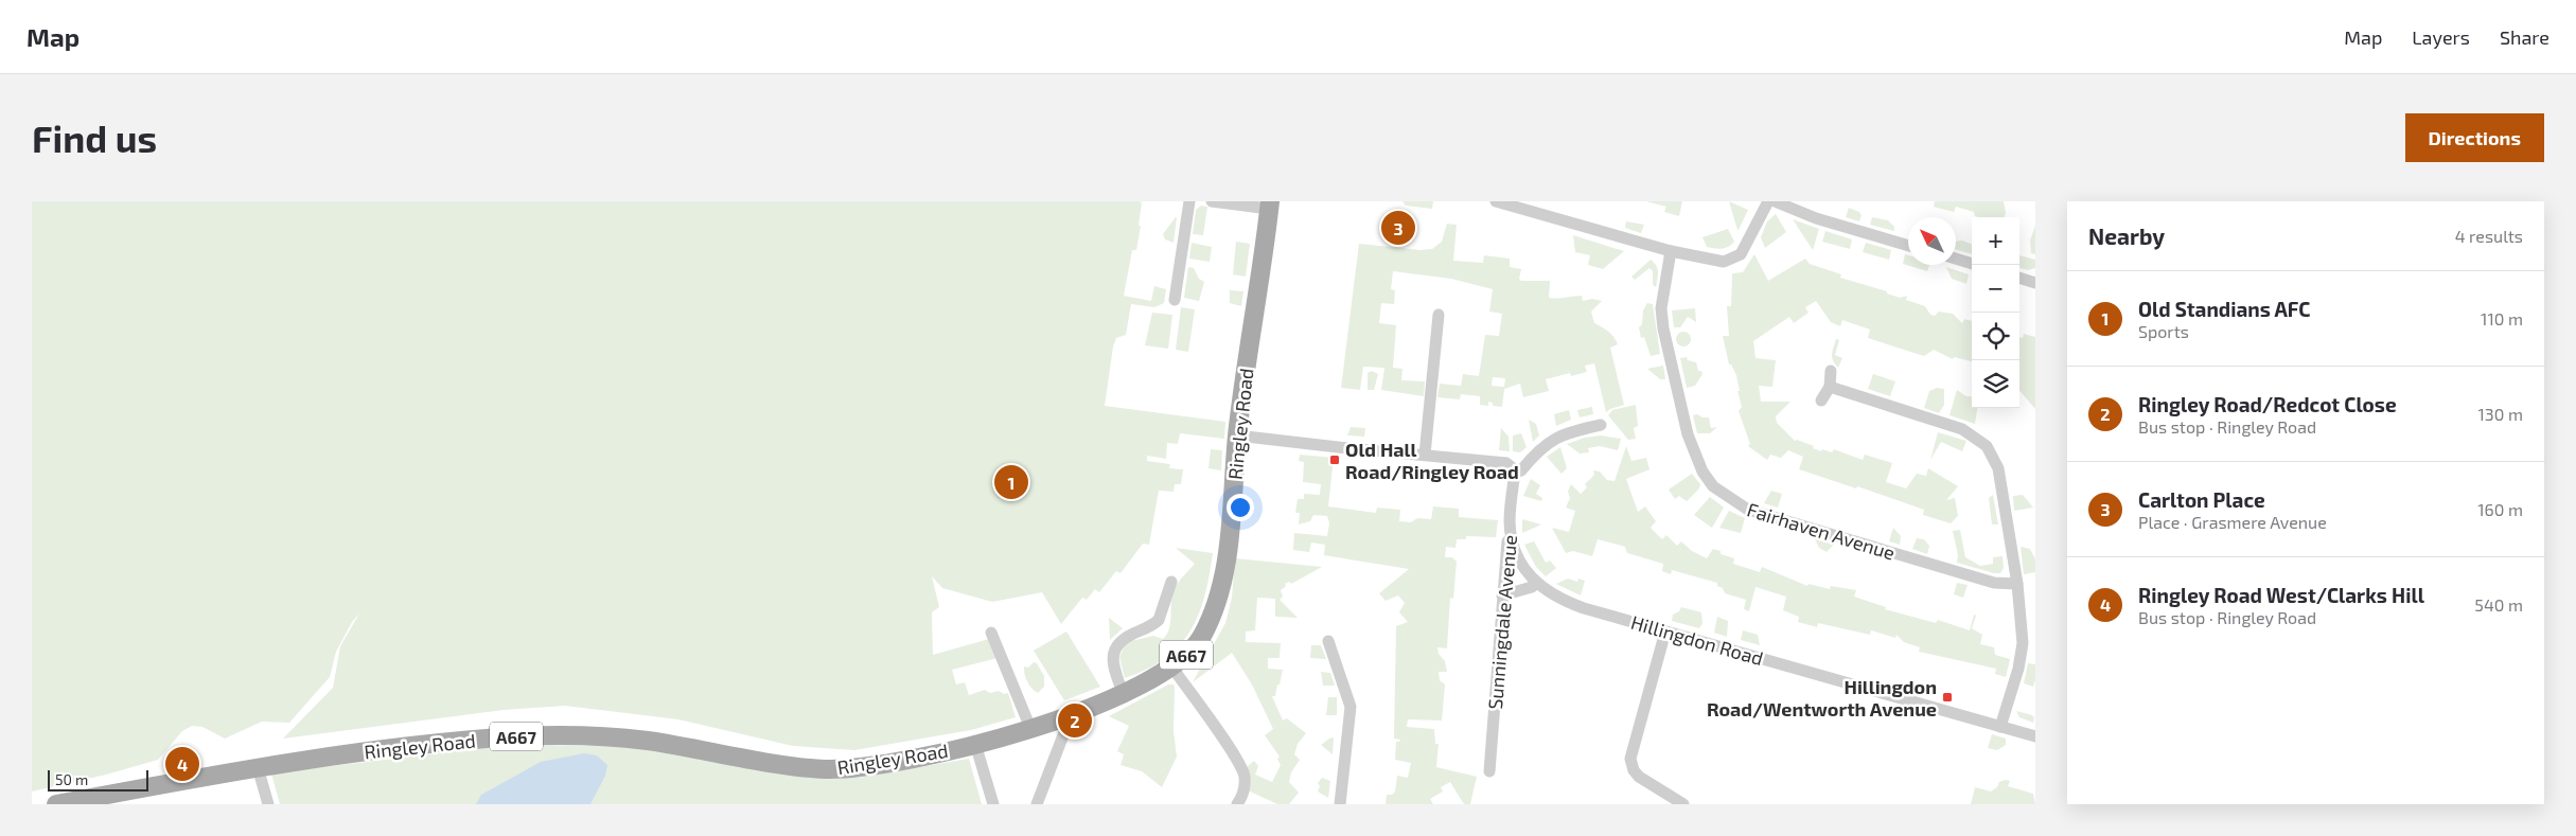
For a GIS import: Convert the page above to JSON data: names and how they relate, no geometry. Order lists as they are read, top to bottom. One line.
{"streets":{"main road":["Ringley Road","A667"],"street":["Fairhaven Avenue","Sunningdale Avenue","Hillingdon Road"]},"crossings":[["Sunningdale Avenue","Hillingdon Road"]],"places":{"transit":["Old Hall Road/Ringley Road","Hillingdon Road/Wentworth Avenue"]},"scale_bar":"50 m","north":"top left","page":{"header":"Map","nav":["Map","Layers","Share"],"buttons":"Directions","title":"Find us","heading":["Nearby","4 results"],"pins":["3","1","2","4"],"map_buttons":["+","−"],"list":[{"mark":"1","name":"Old Standians AFC","note":"Sports","value":"110 m"},{"mark":"2","name":"Ringley Road/Redcot Close","note":"Bus stop · Ringley Road","value":"130 m"},{"mark":"3","name":"Carlton Place","note":"Place · Grasmere Avenue","value":"160 m"},{"mark":"4","name":"Ringley Road West/Clarks Hill","note":"Bus stop · Ringley Road","value":"540 m"}],"scale":"50 m"}}
